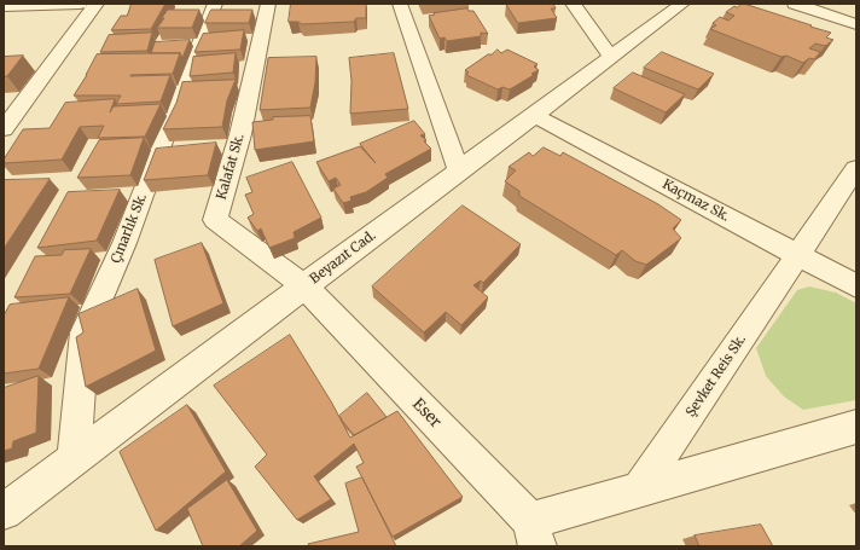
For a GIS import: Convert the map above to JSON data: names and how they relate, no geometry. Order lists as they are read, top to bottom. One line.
{"streets":{"street":["Kalafat Sk.","Kaçmaz Sk.","Çınarlık Sk.","Beyazıt Cad.","Şevket Reis Sk.","Eser"]},"crossings":[["Kalafat Sk.","Beyazıt Cad."],["Kalafat Sk.","Eser"],["Kaçmaz Sk.","Beyazıt Cad."],["Kaçmaz Sk.","Şevket Reis Sk."],["Çınarlık Sk.","Beyazıt Cad."],["Beyazıt Cad.","Eser"]]}
